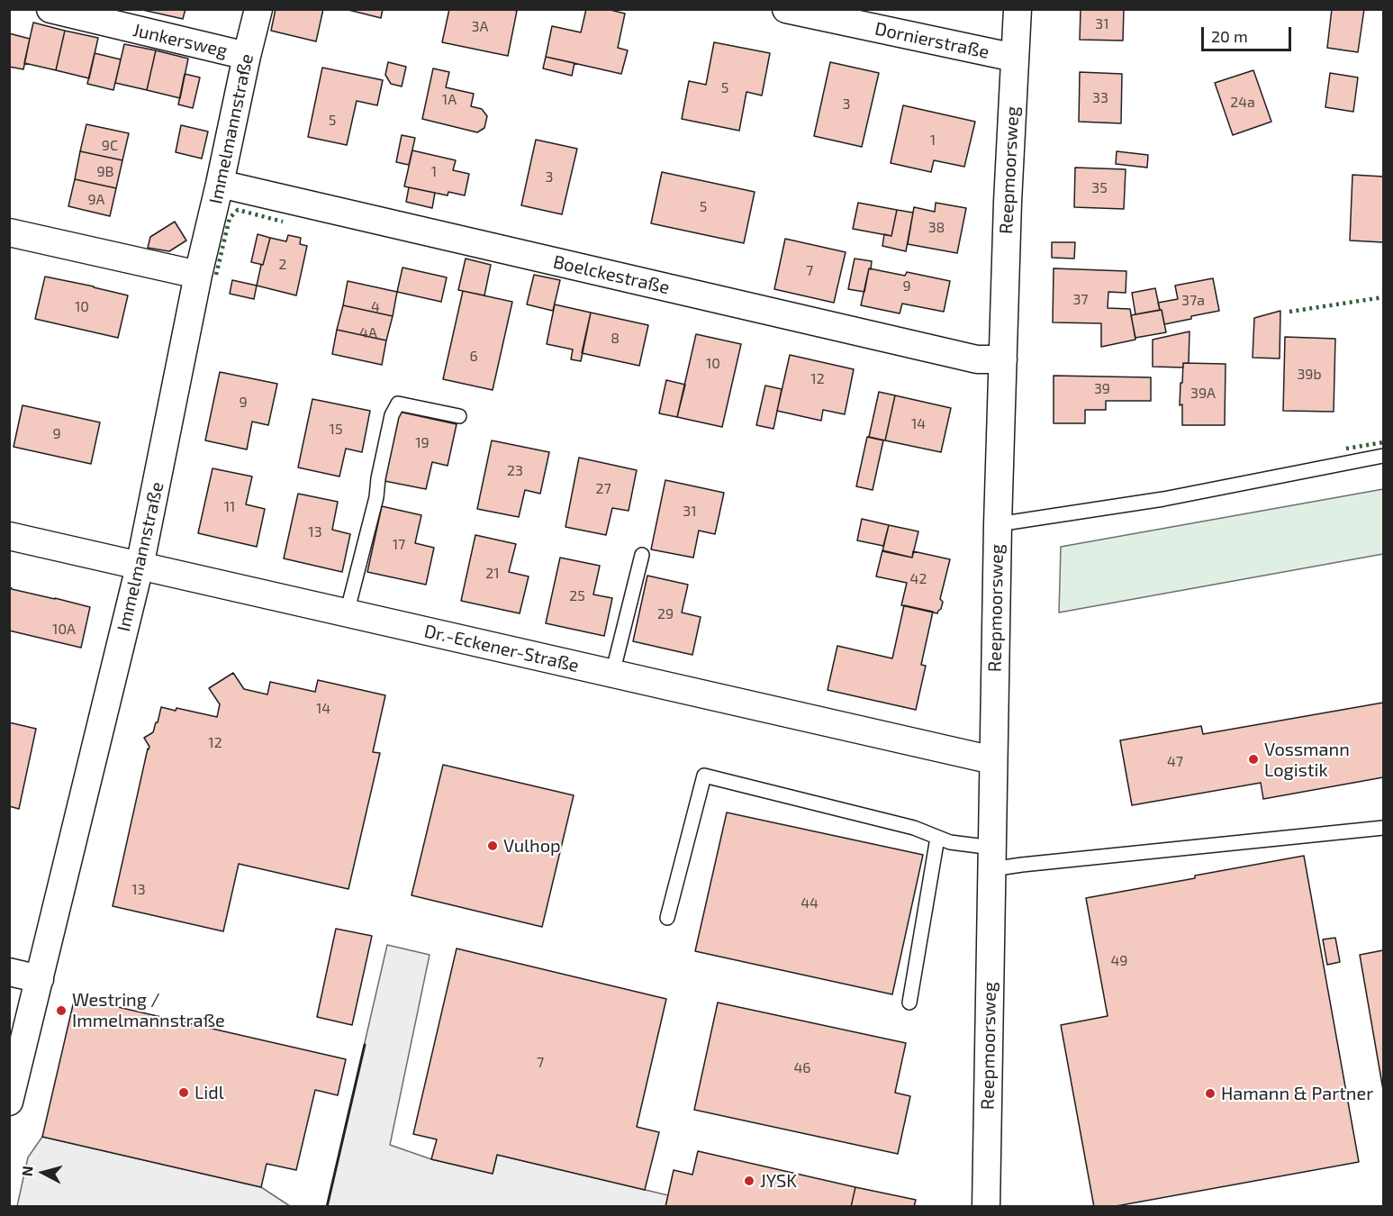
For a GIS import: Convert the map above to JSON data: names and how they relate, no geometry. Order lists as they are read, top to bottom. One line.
{"streets":{"street":["Junkersweg","Dornierstraße","Immelmannstraße","Reepmoorsweg","Boelckestraße","Dr.-Eckener-Straße"]},"crossings":[["Junkersweg","Immelmannstraße"],["Dornierstraße","Reepmoorsweg"],["Immelmannstraße","Boelckestraße"],["Immelmannstraße","Dr.-Eckener-Straße"],["Reepmoorsweg","Boelckestraße"],["Reepmoorsweg","Dr.-Eckener-Straße"]],"places":["Vossmann Logistik","Vulhop","Westring / Immelmannstraße","Lidl","Hamann & Partner","JYSK"],"house_numbers":["31","3A","5","33","1A","24a","3","5","1","9C","9B","1","3","35","9A","5","38","2","7","9","37","37a","10","4","4A","8","6","10","39b","12","39","39A","9","14","15","9","19","23","27","11","31","13","17","21","42","25","29","10A","14","12","47","13","44","49","7","46"],"scale_bar":"20 m","north":"left"}
